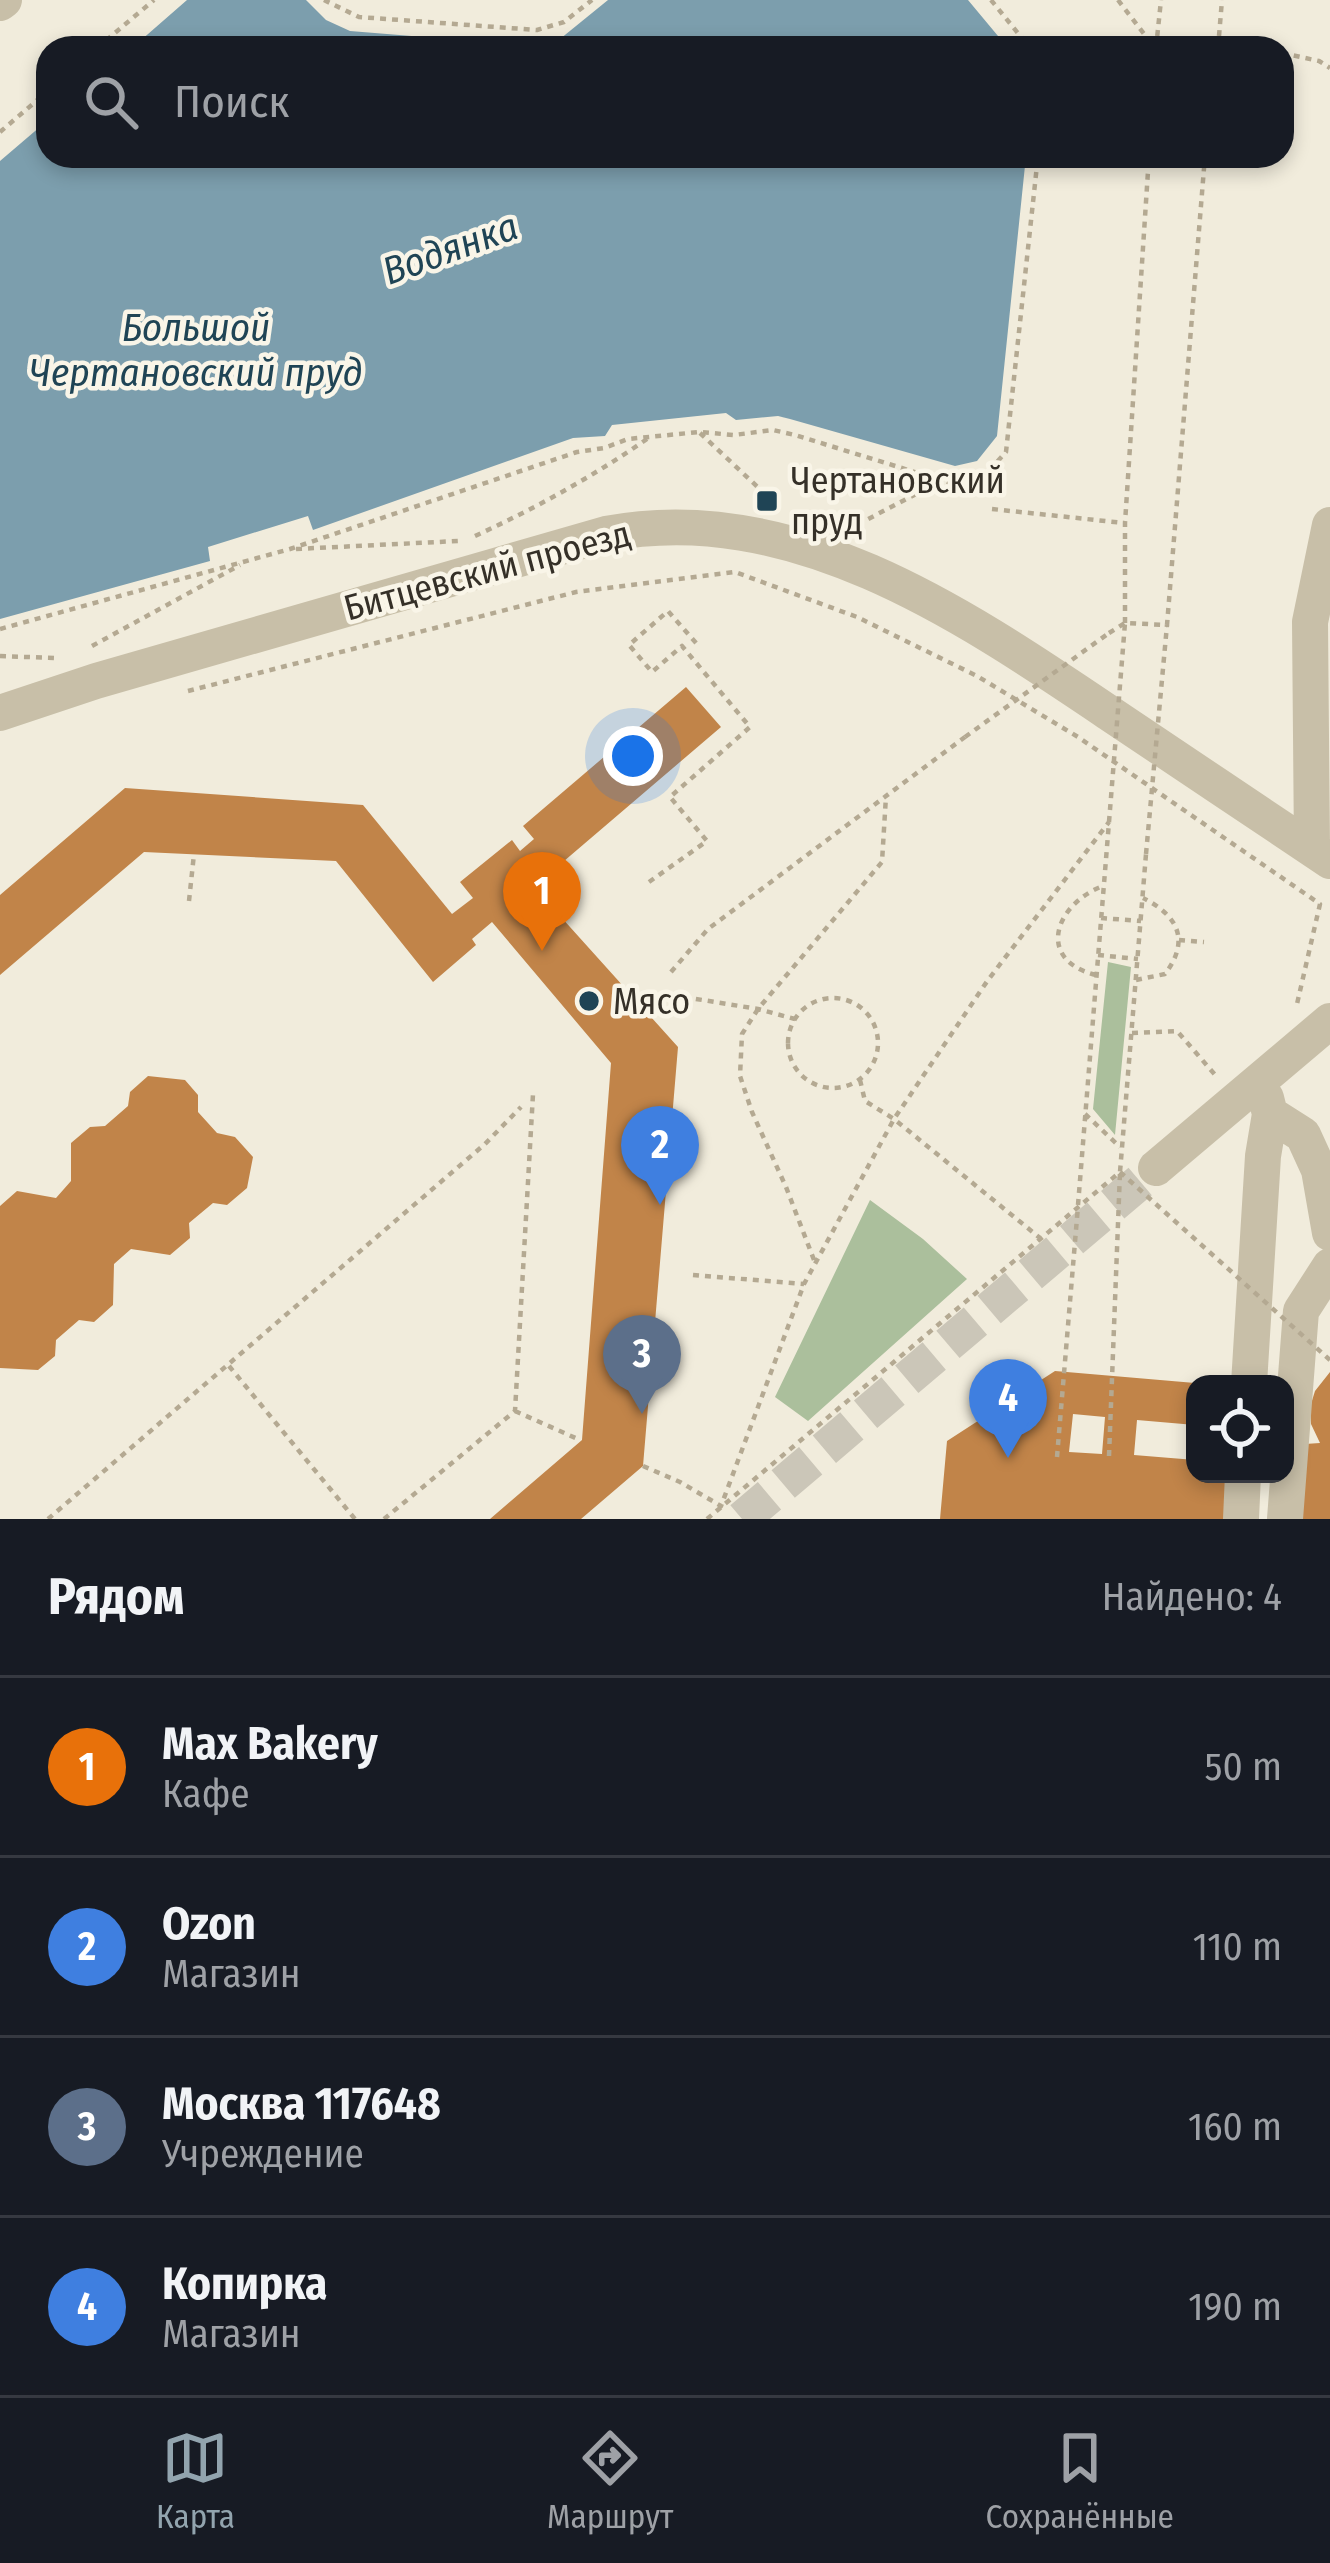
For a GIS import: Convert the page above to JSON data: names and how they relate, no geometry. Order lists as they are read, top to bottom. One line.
{"streets":{"street":["Битцевский проезд"]},"water":["Водянка","Большой Чертановский пруд"],"places":{"transit":["Чертановский пруд"],"other":["Мясо"]},"page":{"search":"Поиск","pins":["1","2","3","4"],"heading":["Рядом","Найдено: 4"],"list":[{"mark":"1","name":"Max Bakery","note":"Кафе","value":"50 m"},{"mark":"2","name":"Ozon","note":"Магазин","value":"110 m"},{"mark":"3","name":"Москва 117648","note":"Учреждение","value":"160 m"},{"mark":"4","name":"Копирка","note":"Магазин","value":"190 m"}],"nav":["Карта","Маршрут","Сохранённые"]}}
